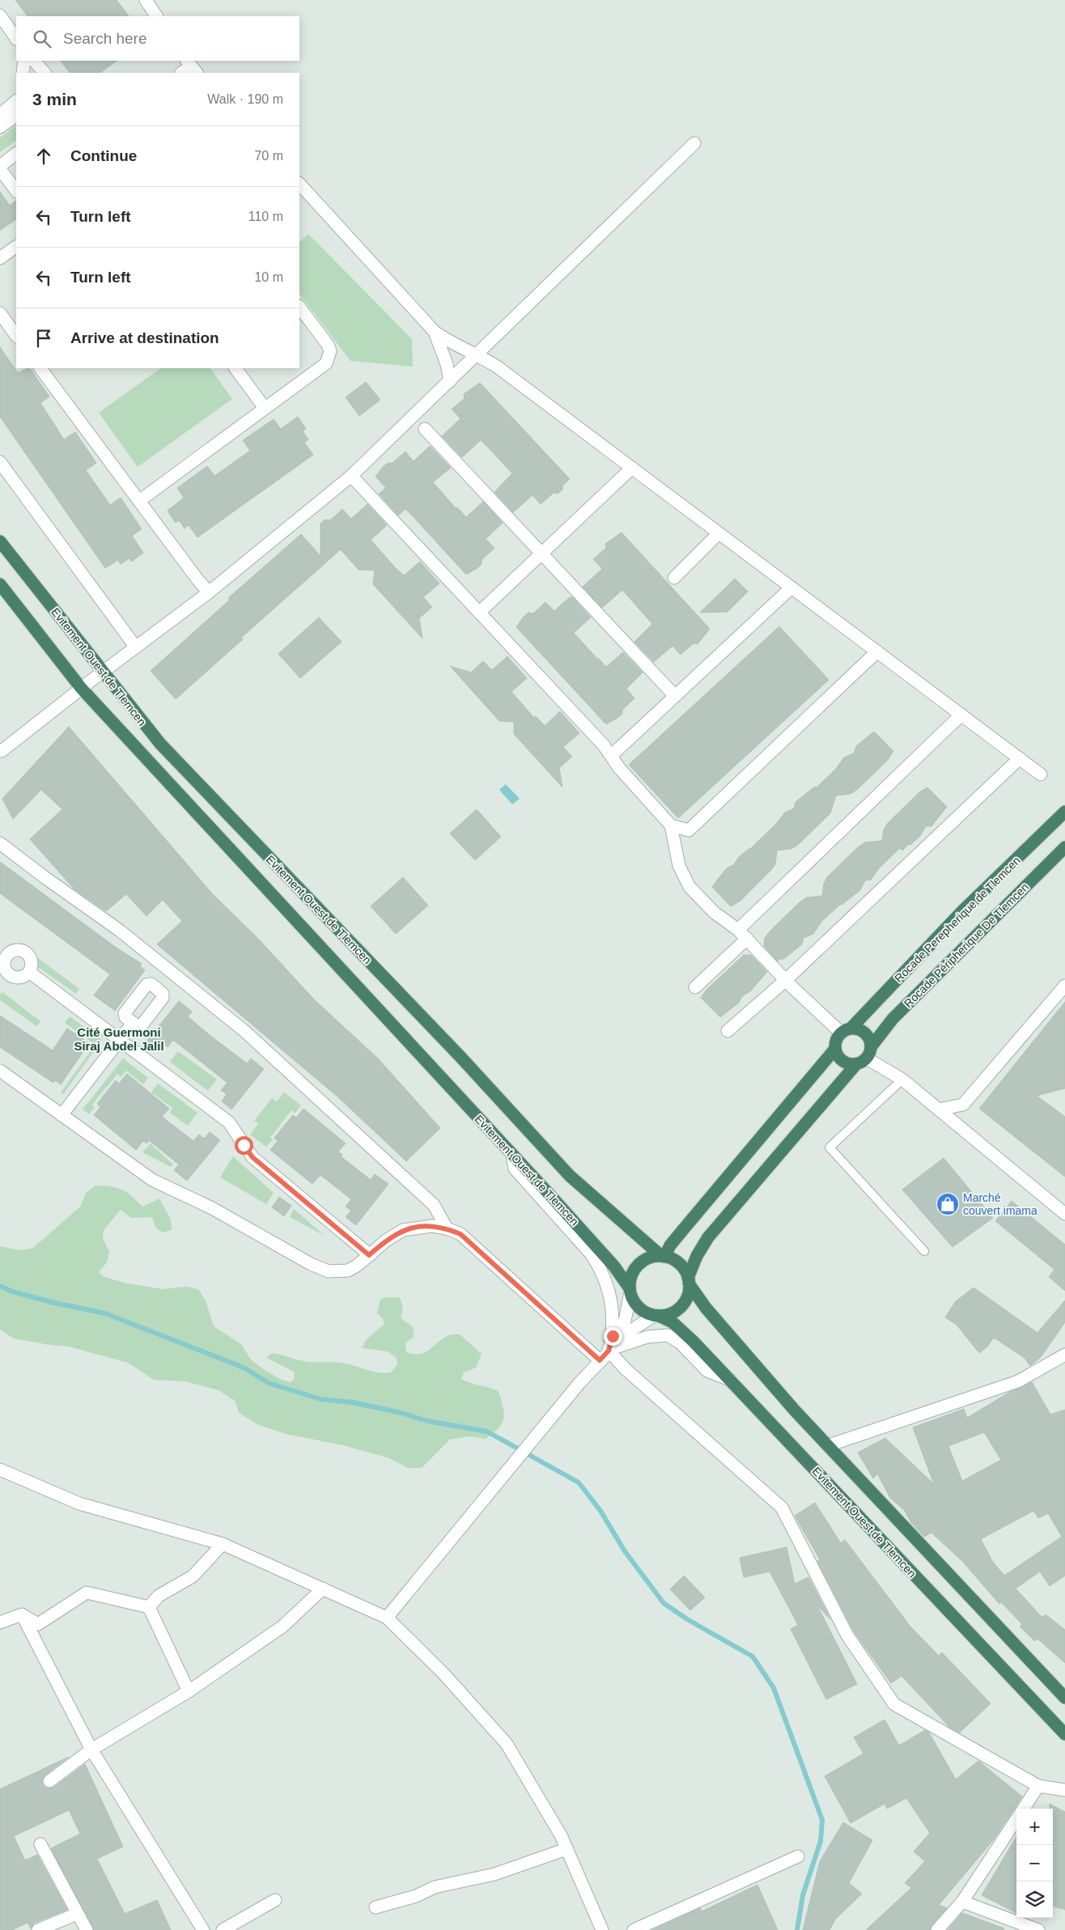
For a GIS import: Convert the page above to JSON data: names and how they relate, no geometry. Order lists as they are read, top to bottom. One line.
{"streets":{"highway":["Evitement Ouest de Tlemcen","Rocade Perepherique de Tlemcen","Rocade Péripherique De Tlemcen"]},"crossings":[["Evitement Ouest de Tlemcen","Rocade Péripherique De Tlemcen"],["Rocade Perepherique de Tlemcen","Rocade Péripherique De Tlemcen"]],"districts":["Cité Guermoni Siraj Abdel Jalil"],"places":{"shop":["Marché couvert imama"]},"page":{"search":"Search here","heading":["3 min","Walk · 190 m"],"list":[["Continue","70 m"],["Turn left","110 m"],["Turn left","10 m"],"Arrive at destination"],"map_buttons":["+","−"]}}
